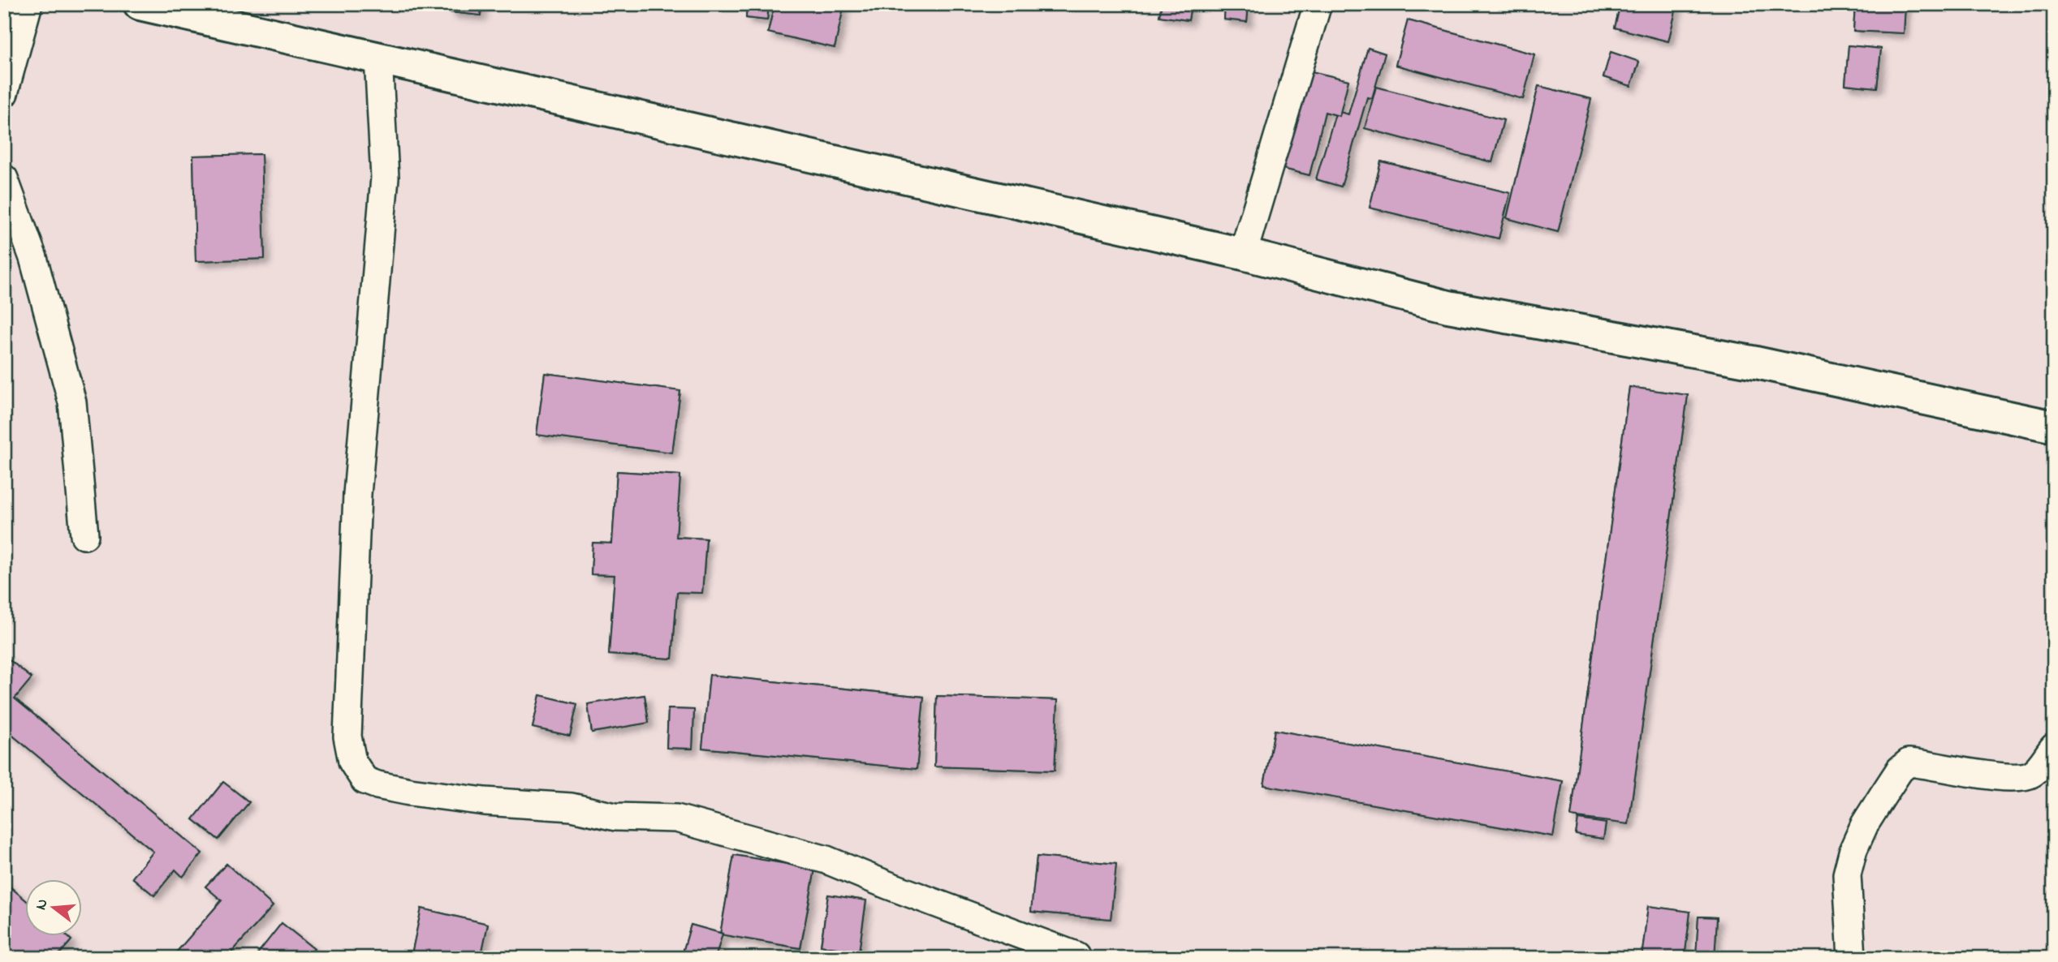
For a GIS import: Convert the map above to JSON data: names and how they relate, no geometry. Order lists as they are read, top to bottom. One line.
{"north":"left"}
